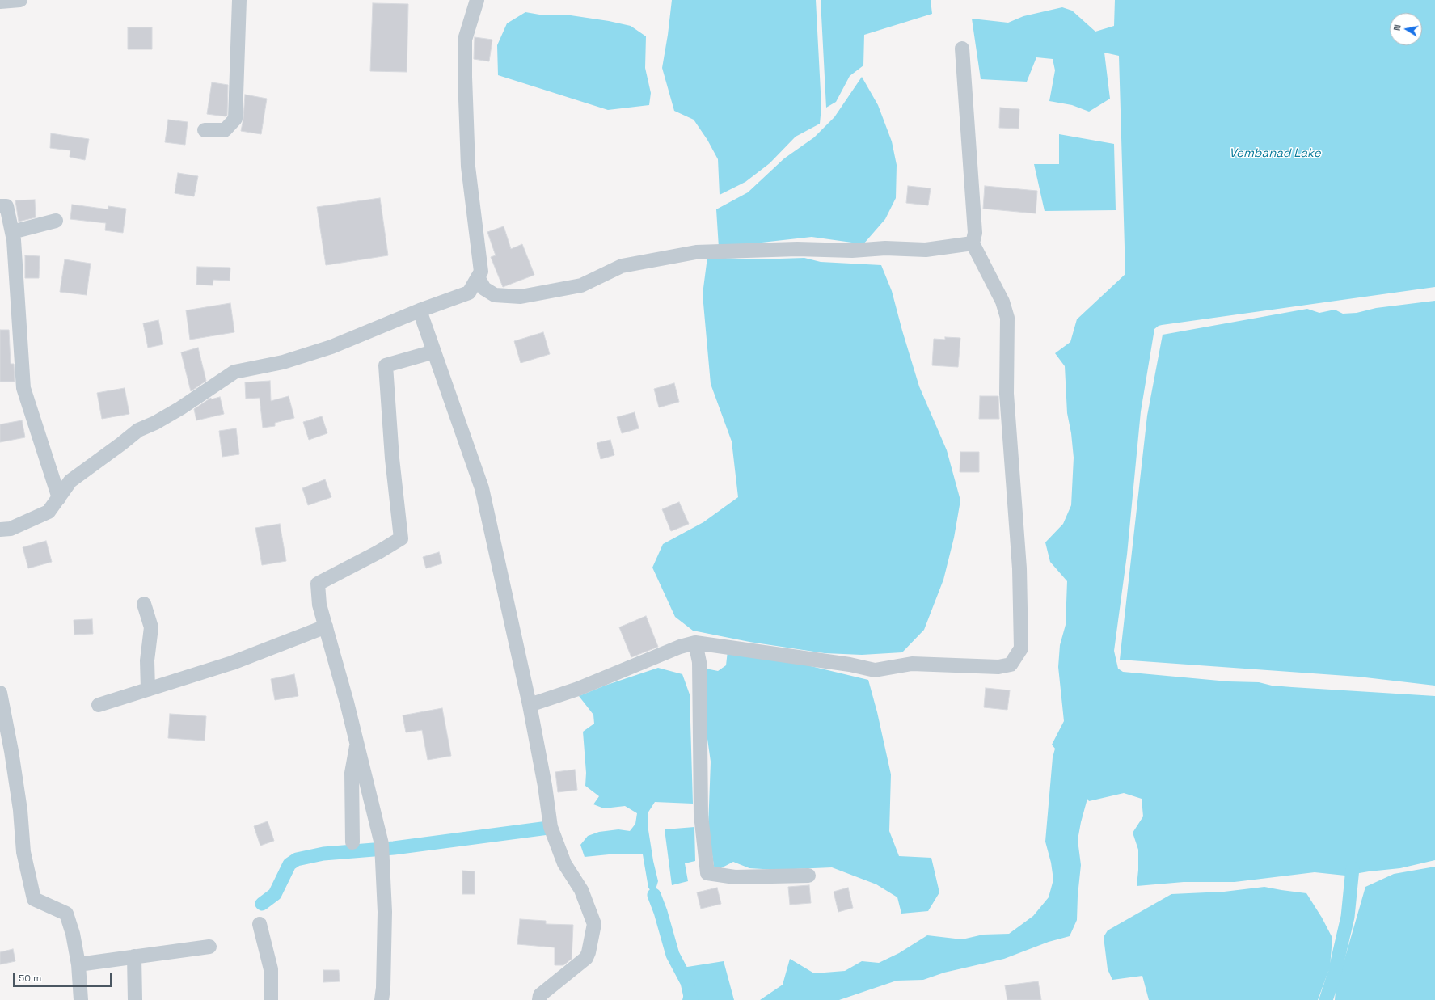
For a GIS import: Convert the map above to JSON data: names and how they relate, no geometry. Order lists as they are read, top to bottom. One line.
{"water":["Vembanad Lake"],"scale_bar":"50 m","north":"left"}
